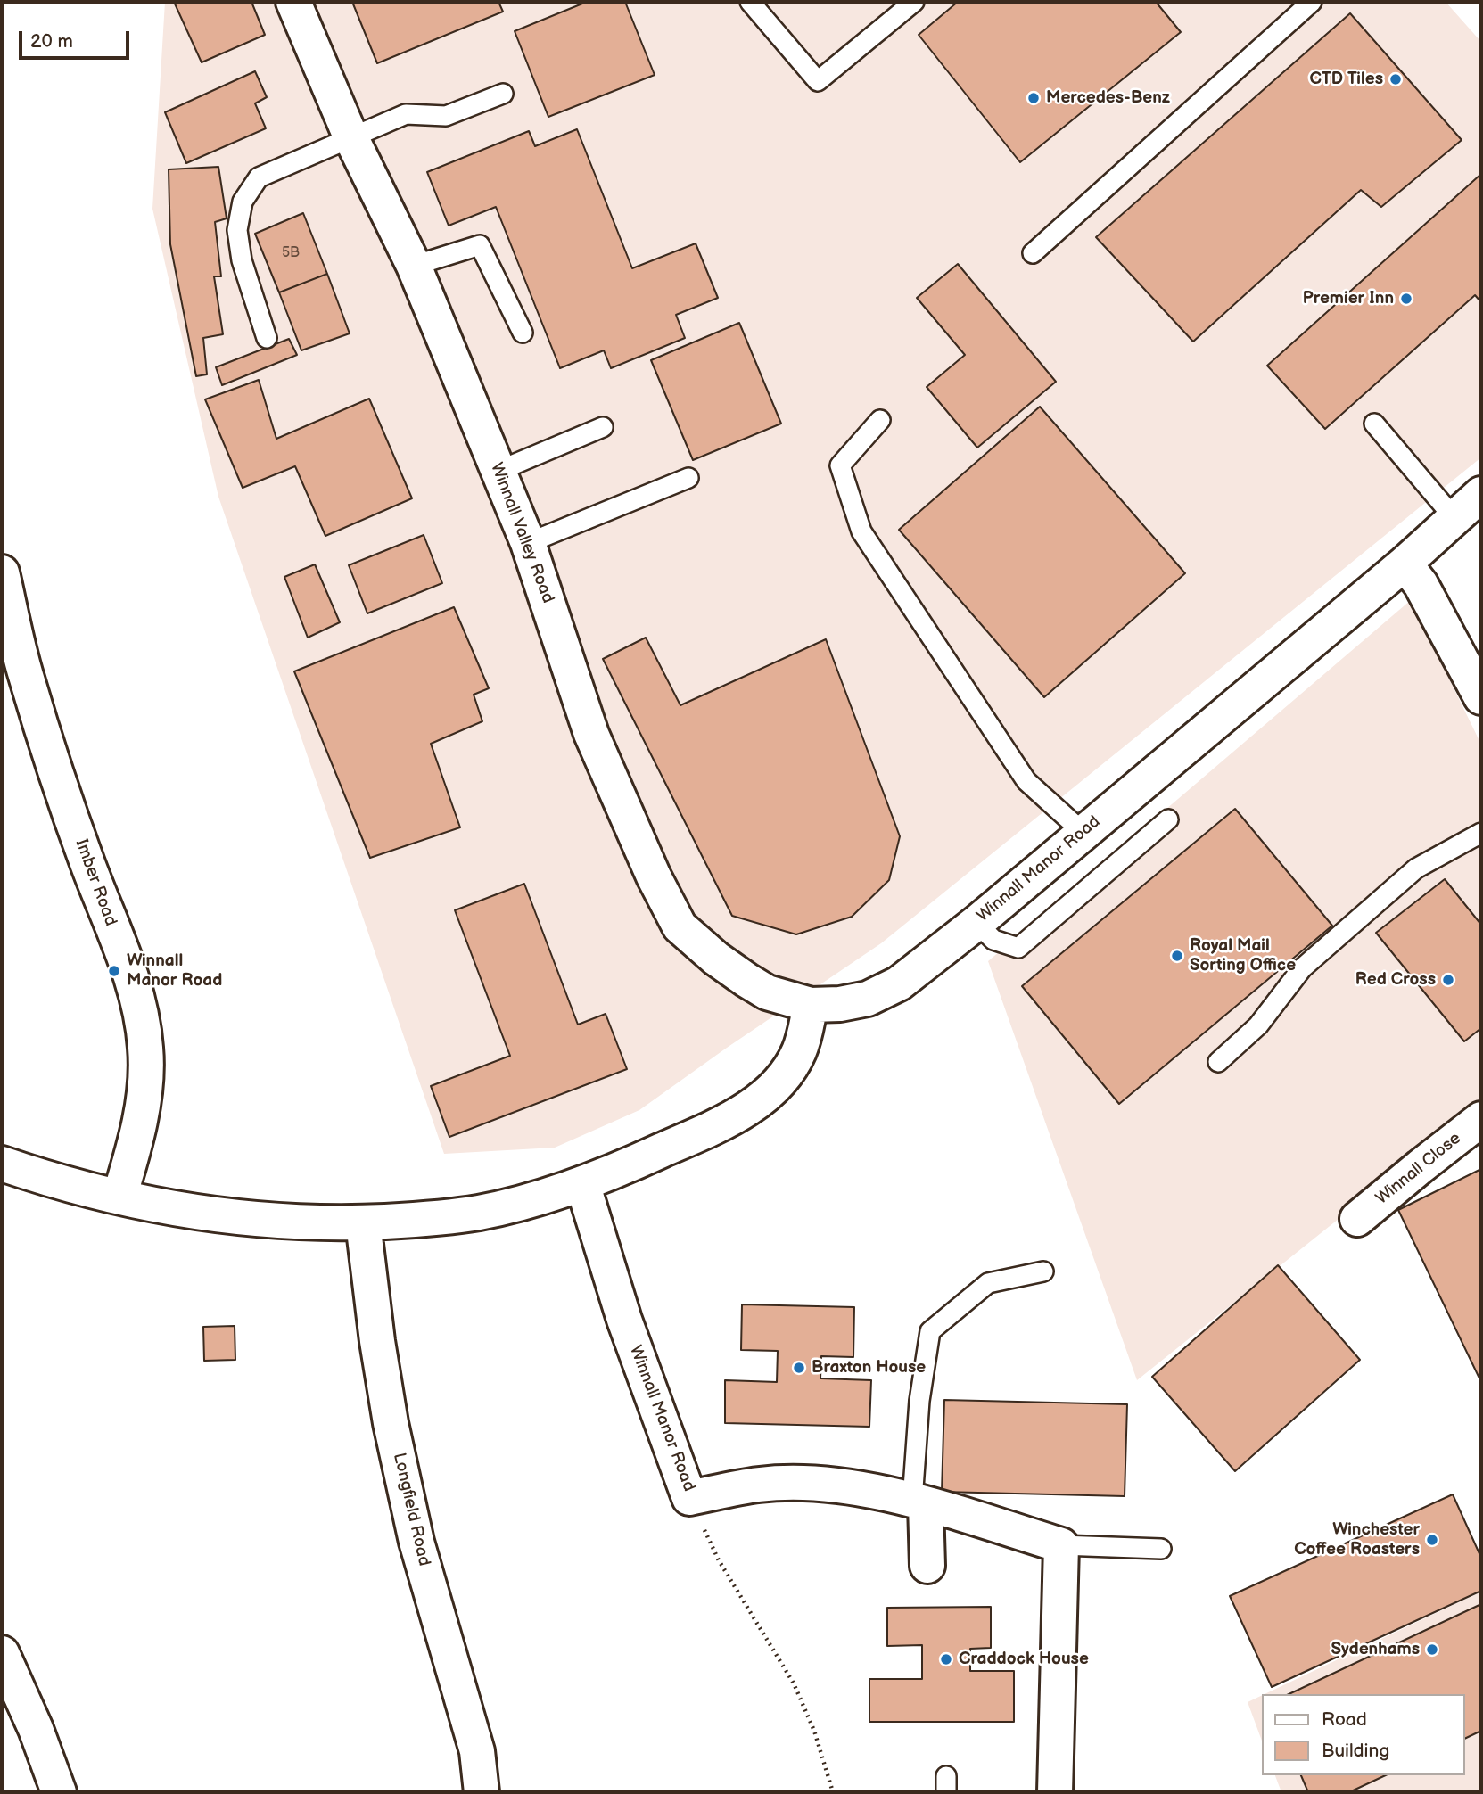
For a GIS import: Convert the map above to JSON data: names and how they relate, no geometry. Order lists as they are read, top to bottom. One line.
{"streets":{"street":["Winnall Valley Road","Winnall Manor Road","Imber Road","Winnall Close","Longfield Road"]},"crossings":[["Winnall Valley Road","Winnall Manor Road"]],"places":["CTD Tiles","Mercedes-Benz","Premier Inn","Royal Mail Sorting Office","Winnall Manor Road","Red Cross","Braxton House","Winchester Coffee Roasters","Sydenhams","Craddock House"],"house_numbers":["5B"],"legend":["Road","Building"],"scale_bar":"20 m"}
